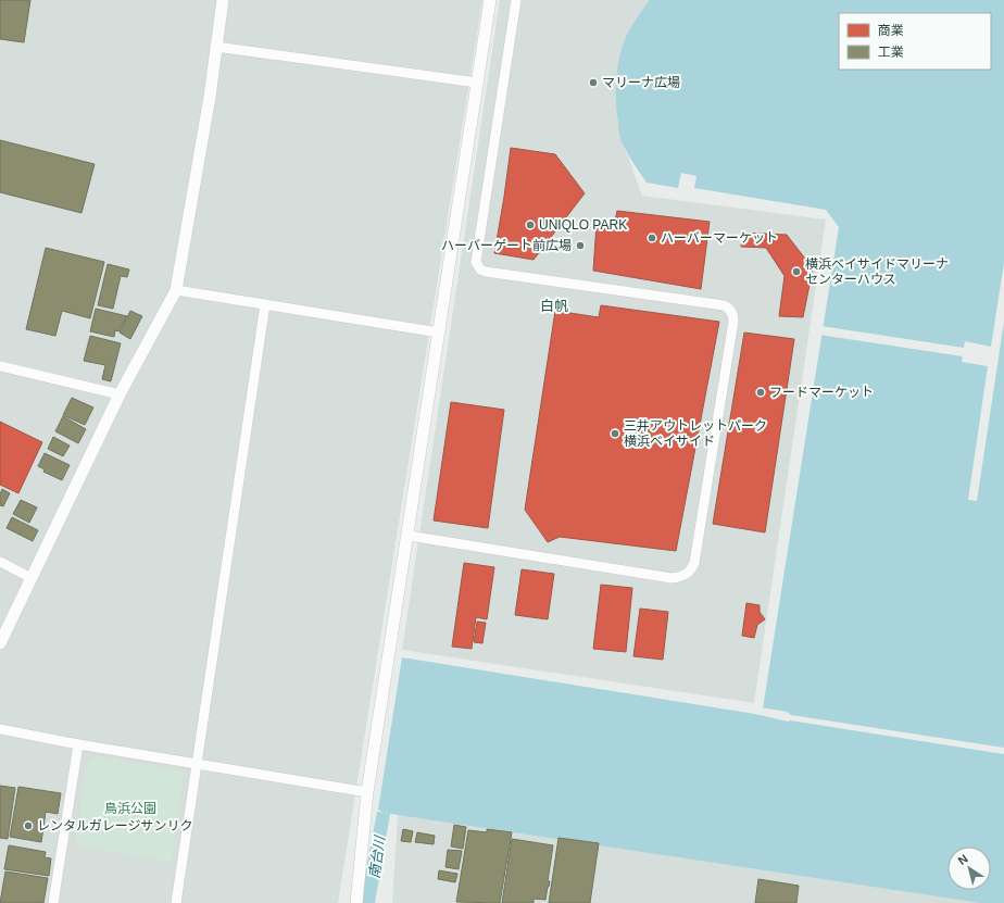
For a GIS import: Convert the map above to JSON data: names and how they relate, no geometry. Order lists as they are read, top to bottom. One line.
{"districts":["白帆"],"water":["南台川"],"parks":["鳥浜公園"],"places":["マリーナ広場","UNIQLO PARK","ハーバーマーケット","ハーバーゲート前広場","横浜ベイサイドマリーナ センターハウス","フードマーケット","三井アウトレットパーク 横浜ベイサイド","レンタルガレージサンリク"],"legend":["商業","工業"],"north":"top left"}
